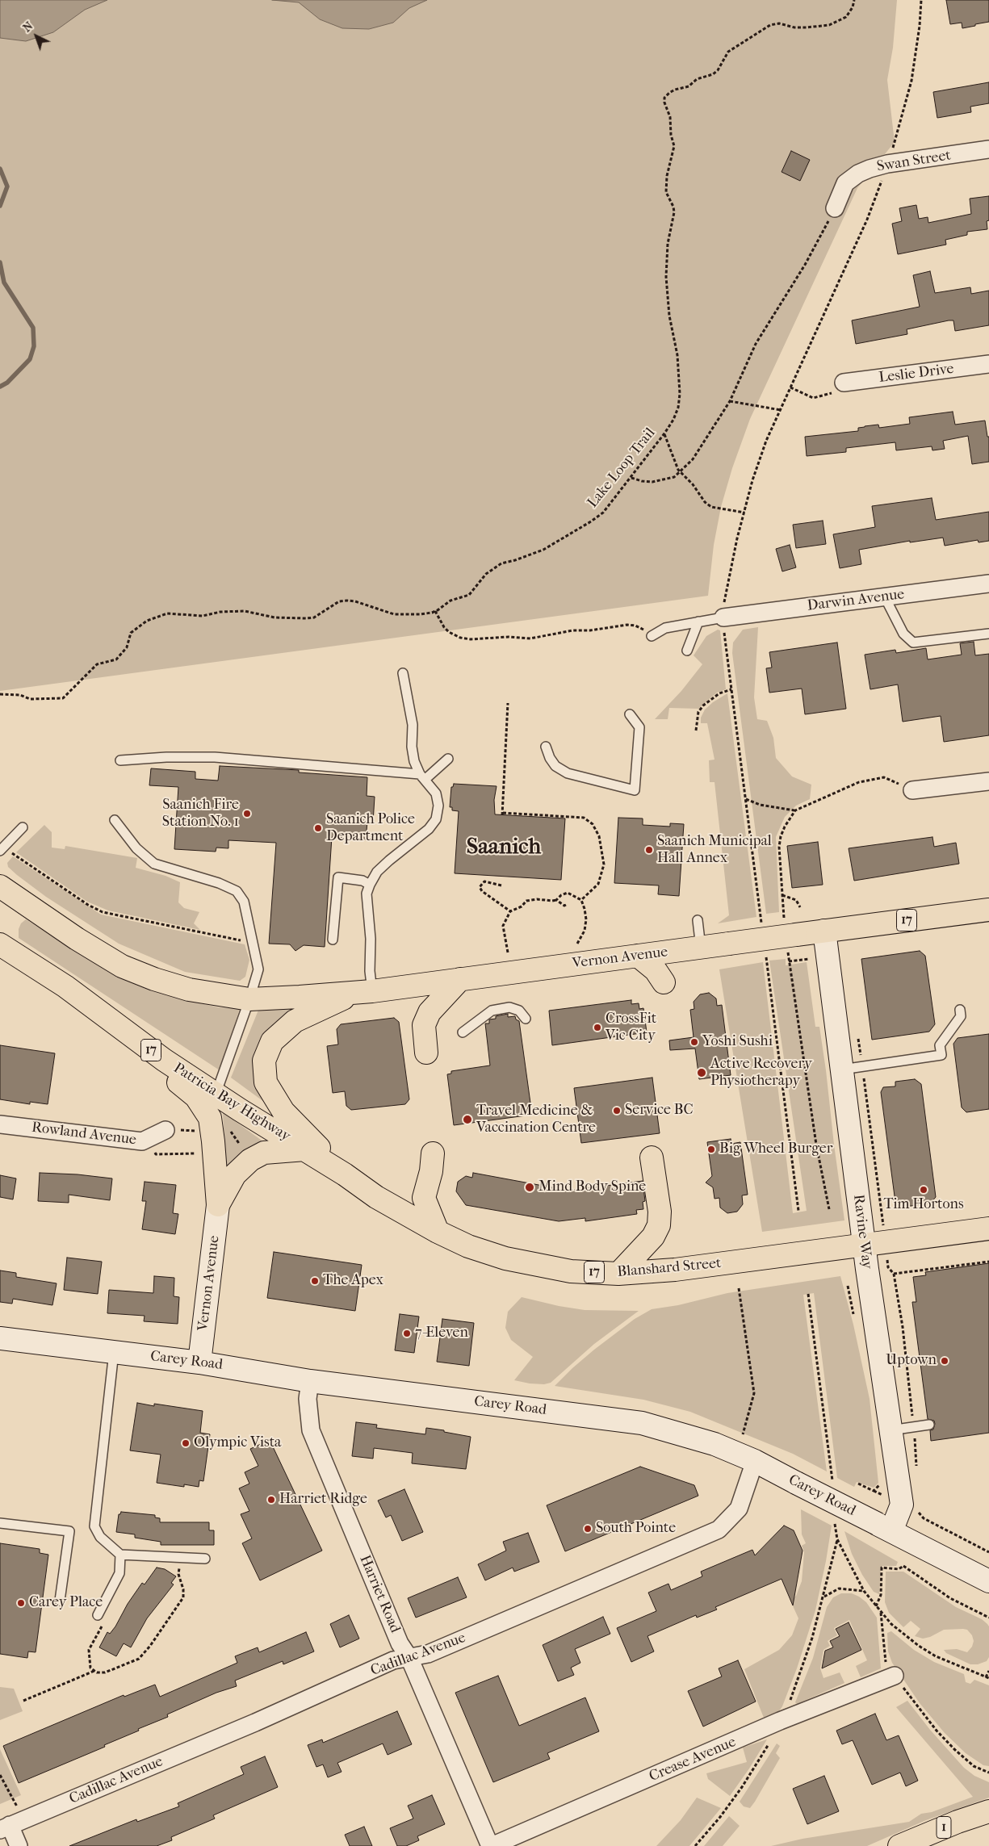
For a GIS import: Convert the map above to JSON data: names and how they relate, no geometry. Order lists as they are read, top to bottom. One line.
{"streets":{"highway":["17","Vernon Avenue","Patricia Bay Highway","Blanshard Street","1"],"street":["Swan Street","Leslie Drive","Darwin Avenue","Rowland Avenue","Ravine Way","Carey Road","Harriet Road","Cadillac Avenue","Crease Avenue"],"path":["Lake Loop Trail"]},"crossings":[["17","Vernon Avenue"],["Vernon Avenue","Ravine Way"],["Vernon Avenue","Carey Road"],["Patricia Bay Highway","Blanshard Street"],["Ravine Way","Blanshard Street"],["Ravine Way","Carey Road"],["Carey Road","Harriet Road"],["Carey Road","Cadillac Avenue"],["Harriet Road","Cadillac Avenue"],["Harriet Road","Crease Avenue"]],"districts":["Saanich"],"places":["Saanich Fire Station No. 1","Saanich Police Department","Saanich Municipal Hall Annex","CrossFit Vic City","Yoshi Sushi","Active Recovery Physiotherapy","Service BC","Travel Medicine & Vaccination Centre","Big Wheel Burger","Mind Body Spine","Tim Hortons","The Apex","7-Eleven","Uptown","Olympic Vista","Harriet Ridge","South Pointe","Carey Place"],"north":"top left"}
